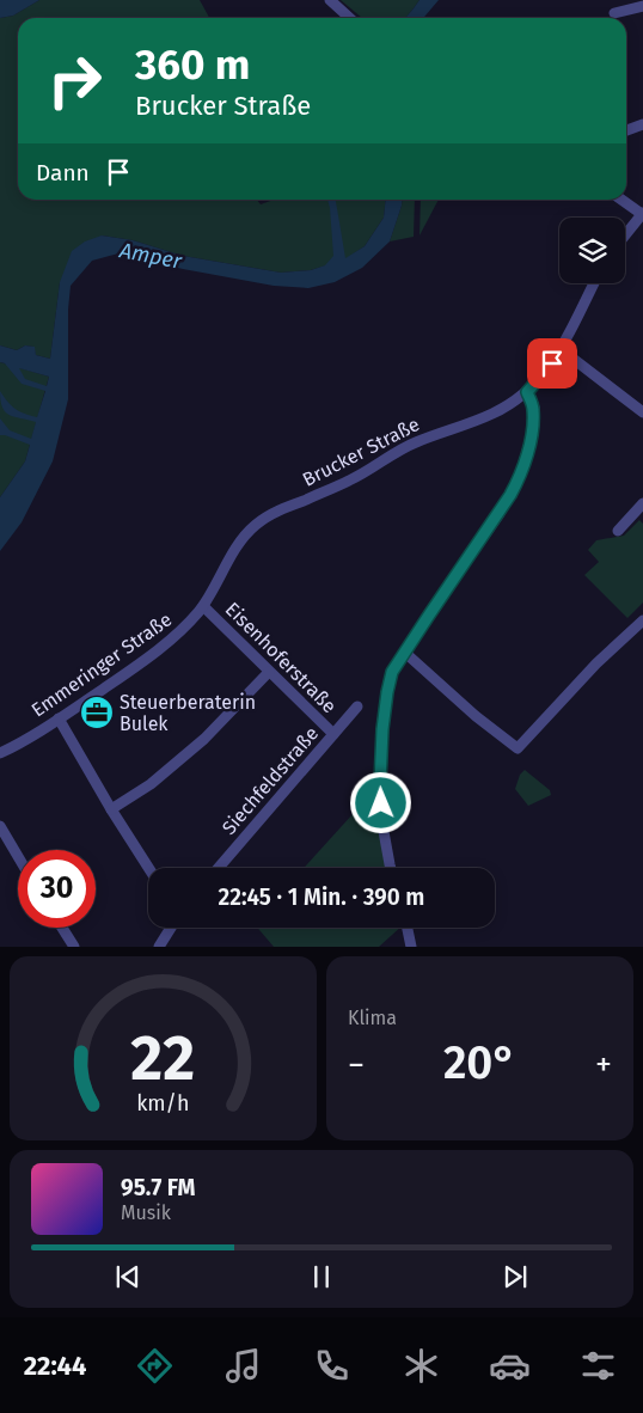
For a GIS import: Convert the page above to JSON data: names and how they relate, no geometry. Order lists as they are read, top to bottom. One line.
{"streets":{"street":["Brucker Straße","Eisenhoferstraße","Emmeringer Straße","Siechfeldstraße"]},"crossings":[["Brucker Straße","Emmeringer Straße"],["Eisenhoferstraße","Emmeringer Straße"],["Eisenhoferstraße","Siechfeldstraße"]],"water":["Amper"],"places":{"office":["Steuerberaterin Bulek"]},"page":{"turn":["360 m","Brucker Straße"],"then":"Dann","limit":"30","trip":"22:45 · 1 Min. · 390 m","tile":"Klima","heat":["−","20°","+"],"song":["95.7 FM","Musik"],"tabs":"22:44","gauge":["22","km/h"]}}
